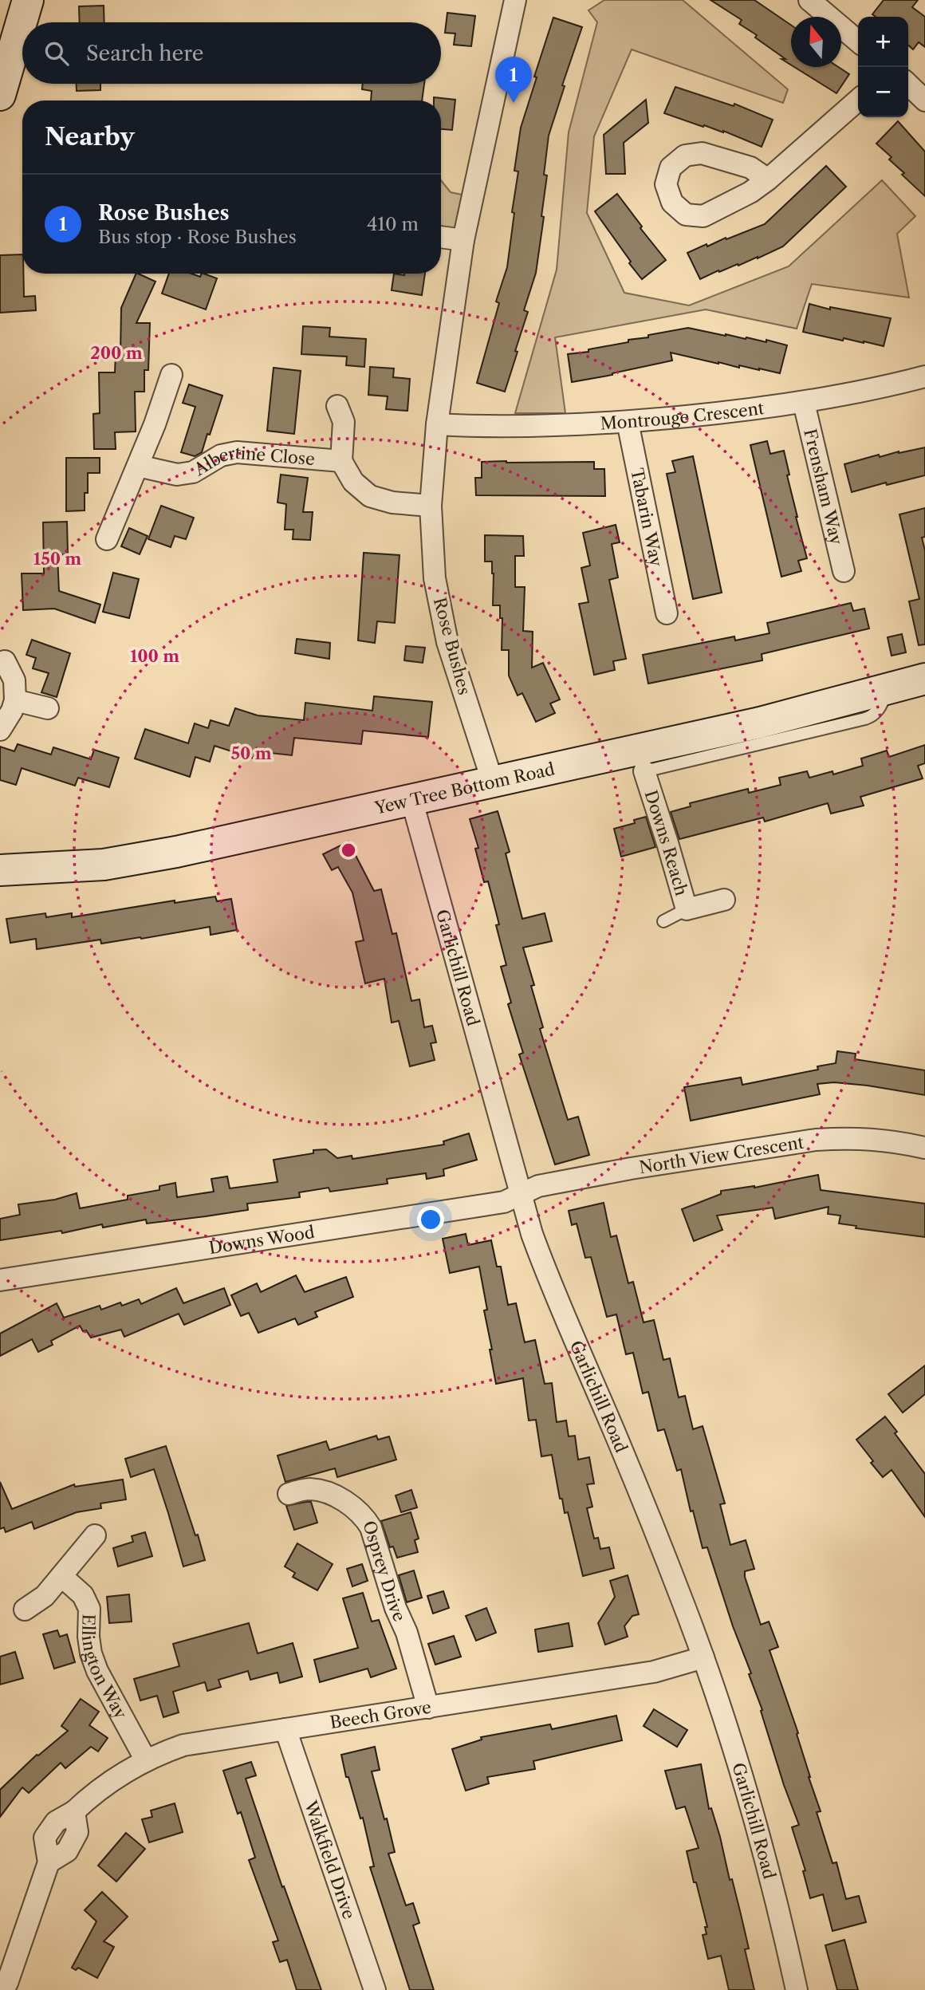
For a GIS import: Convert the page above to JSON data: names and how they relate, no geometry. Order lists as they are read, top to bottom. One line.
{"streets":{"main road":["Yew Tree Bottom Road"],"street":["Montrouge Crescent","Albertine Close","Frensham Way","Tabarin Way","Rose Bushes","Downs Reach","Garlichill Road","North View Crescent","Downs Wood","Osprey Drive","Ellington Way","Beech Grove","Walkfield Drive"]},"crossings":[["Montrouge Crescent","Frensham Way"],["Montrouge Crescent","Tabarin Way"],["Montrouge Crescent","Rose Bushes"],["Rose Bushes","Yew Tree Bottom Road"],["Yew Tree Bottom Road","Downs Reach"],["Yew Tree Bottom Road","Garlichill Road"],["Garlichill Road","North View Crescent"],["Garlichill Road","Downs Wood"],["Garlichill Road","Beech Grove"],["North View Crescent","Downs Wood"],["Osprey Drive","Beech Grove"],["Ellington Way","Beech Grove"],["Beech Grove","Walkfield Drive"]],"north":"top","page":{"map_buttons":["+","−"],"search":"Search here","pins":"1","heading":"Nearby","list":[{"mark":"1","name":"Rose Bushes","note":"Bus stop · Rose Bushes","value":"410 m"}]},"rings":["200 m","150 m","100 m","50 m"]}
